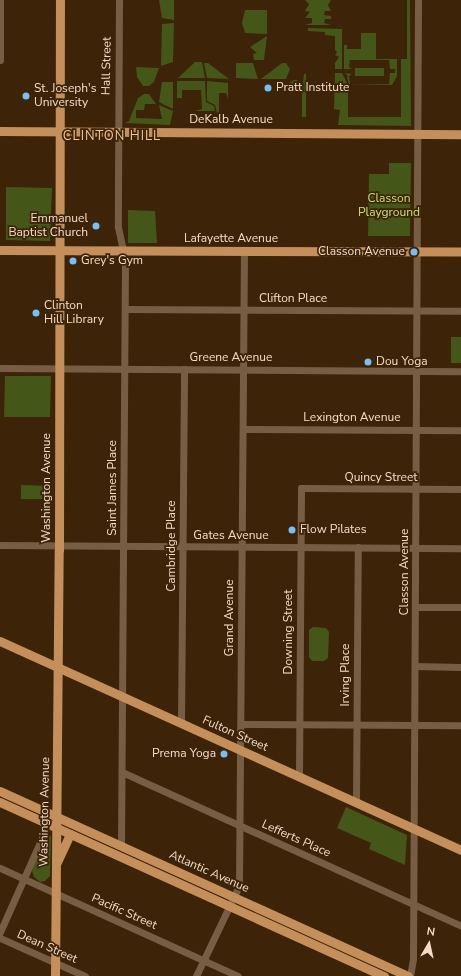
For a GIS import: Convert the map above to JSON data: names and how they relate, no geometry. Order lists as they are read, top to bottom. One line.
{"streets":{"main road":["DeKalb Avenue","Lafayette Avenue","Washington Avenue","Fulton Street","Atlantic Avenue"],"street":["Hall Street","Clifton Place","Greene Avenue","Lexington Avenue","Quincy Street","Saint James Place","Gates Avenue","Cambridge Place","Classon Avenue","Grand Avenue","Downing Street","Irving Place","Lefferts Place","Pacific Street","Dean Street"]},"crossings":[["Hall Street","DeKalb Avenue"],["Hall Street","Saint James Place"],["DeKalb Avenue","Washington Avenue"],["DeKalb Avenue","Saint James Place"],["DeKalb Avenue","Classon Avenue"],["Lafayette Avenue","Washington Avenue"],["Lafayette Avenue","Saint James Place"],["Lafayette Avenue","Classon Avenue"],["Lafayette Avenue","Grand Avenue"],["Clifton Place","Saint James Place"],["Clifton Place","Classon Avenue"],["Clifton Place","Grand Avenue"],["Greene Avenue","Washington Avenue"],["Greene Avenue","Saint James Place"],["Greene Avenue","Cambridge Place"],["Greene Avenue","Classon Avenue"],["Greene Avenue","Grand Avenue"],["Lexington Avenue","Classon Avenue"],["Lexington Avenue","Grand Avenue"],["Quincy Street","Classon Avenue"],["Quincy Street","Downing Street"],["Washington Avenue","Gates Avenue"],["Washington Avenue","Fulton Street"],["Washington Avenue","Atlantic Avenue"],["Washington Avenue","Pacific Street"],["Washington Avenue","Dean Street"],["Saint James Place","Gates Avenue"],["Saint James Place","Fulton Street"],["Saint James Place","Lefferts Place"],["Saint James Place","Atlantic Avenue"],["Gates Avenue","Cambridge Place"],["Gates Avenue","Classon Avenue"],["Gates Avenue","Grand Avenue"],["Gates Avenue","Downing Street"],["Gates Avenue","Irving Place"],["Cambridge Place","Fulton Street"],["Classon Avenue","Fulton Street"],["Classon Avenue","Lefferts Place"],["Classon Avenue","Atlantic Avenue"],["Grand Avenue","Fulton Street"],["Grand Avenue","Lefferts Place"],["Grand Avenue","Atlantic Avenue"],["Grand Avenue","Pacific Street"],["Downing Street","Fulton Street"],["Irving Place","Fulton Street"]],"districts":["CLINTON HILL"],"parks":["Classon Playground"],"places":["Pratt Institute","St. Joseph's University","Emmanuel Baptist Church","Classon Avenue","Grey's Gym","Clinton Hill Library","Dou Yoga","Flow Pilates","Prema Yoga"],"north":"top"}
